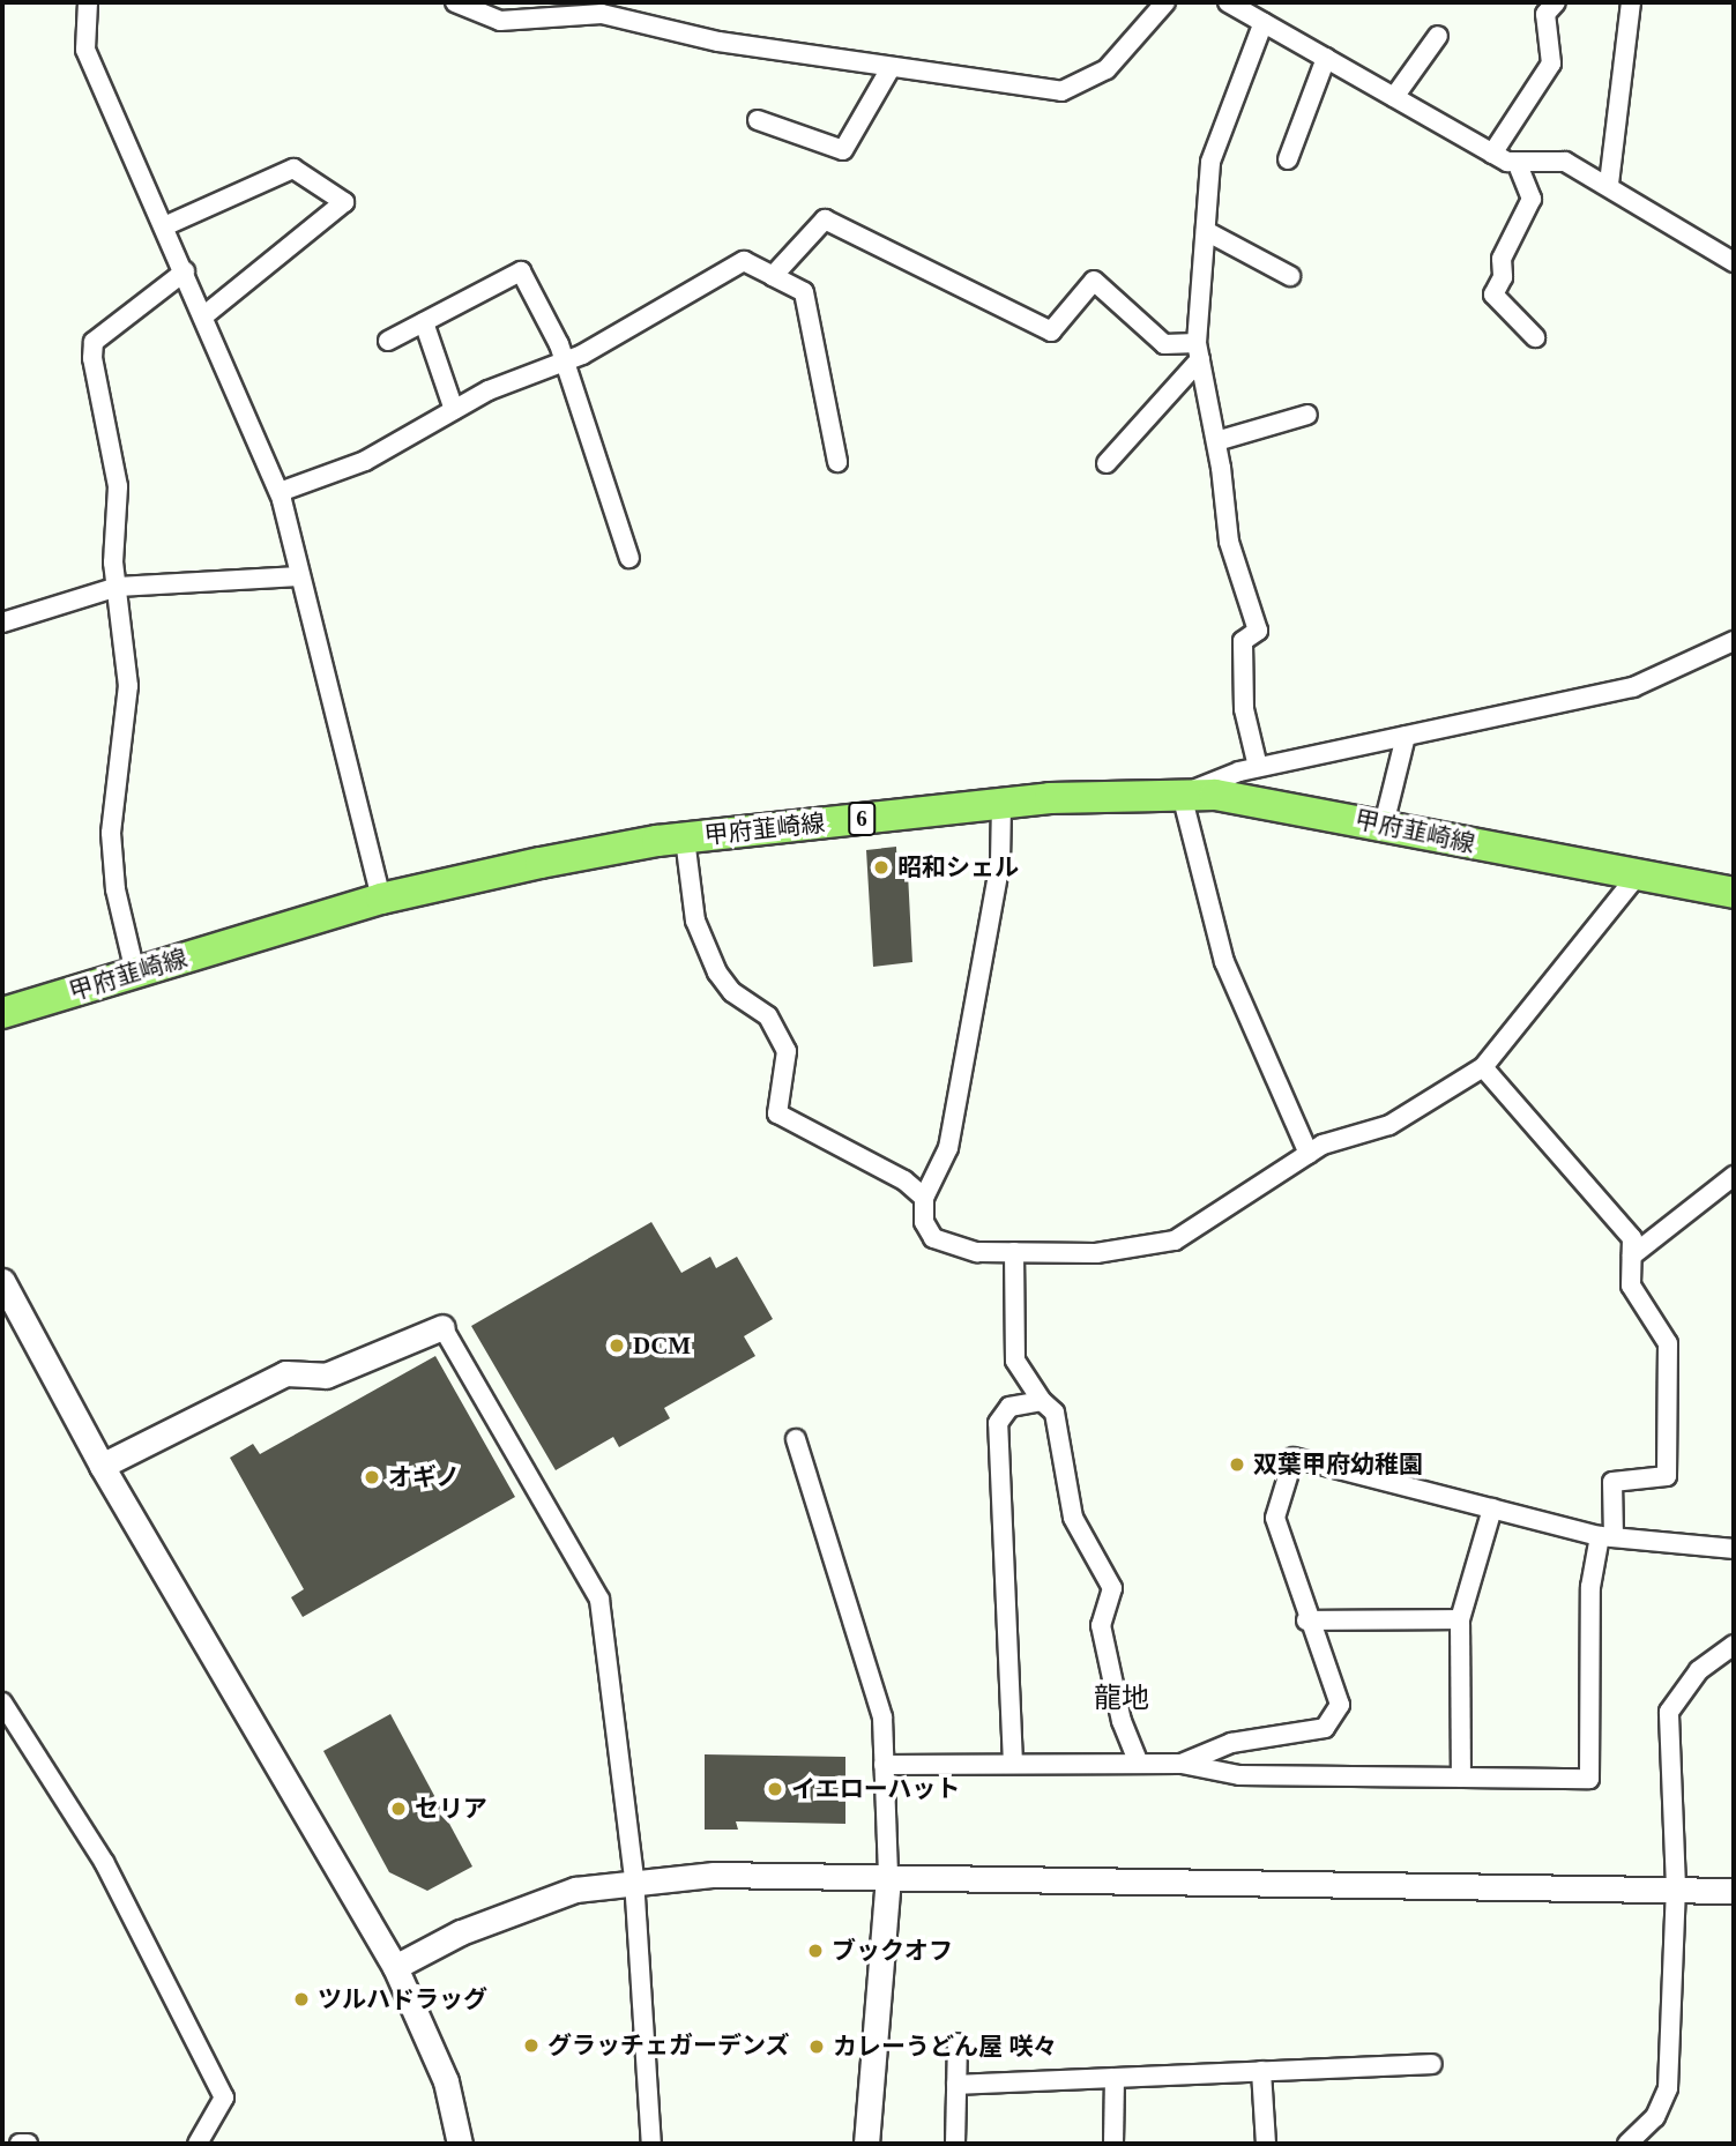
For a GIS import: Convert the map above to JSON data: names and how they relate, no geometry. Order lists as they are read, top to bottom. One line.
{"streets":{"main road":["6","甲府韮崎線"]},"districts":["龍地"],"places":["昭和シェル","DCM","双葉甲府幼稚園","オギノ","イエローハット","セリア","ブックオフ","ツルハドラッグ","グラッチェガーデンズ","カレーうどん屋 咲々"]}
